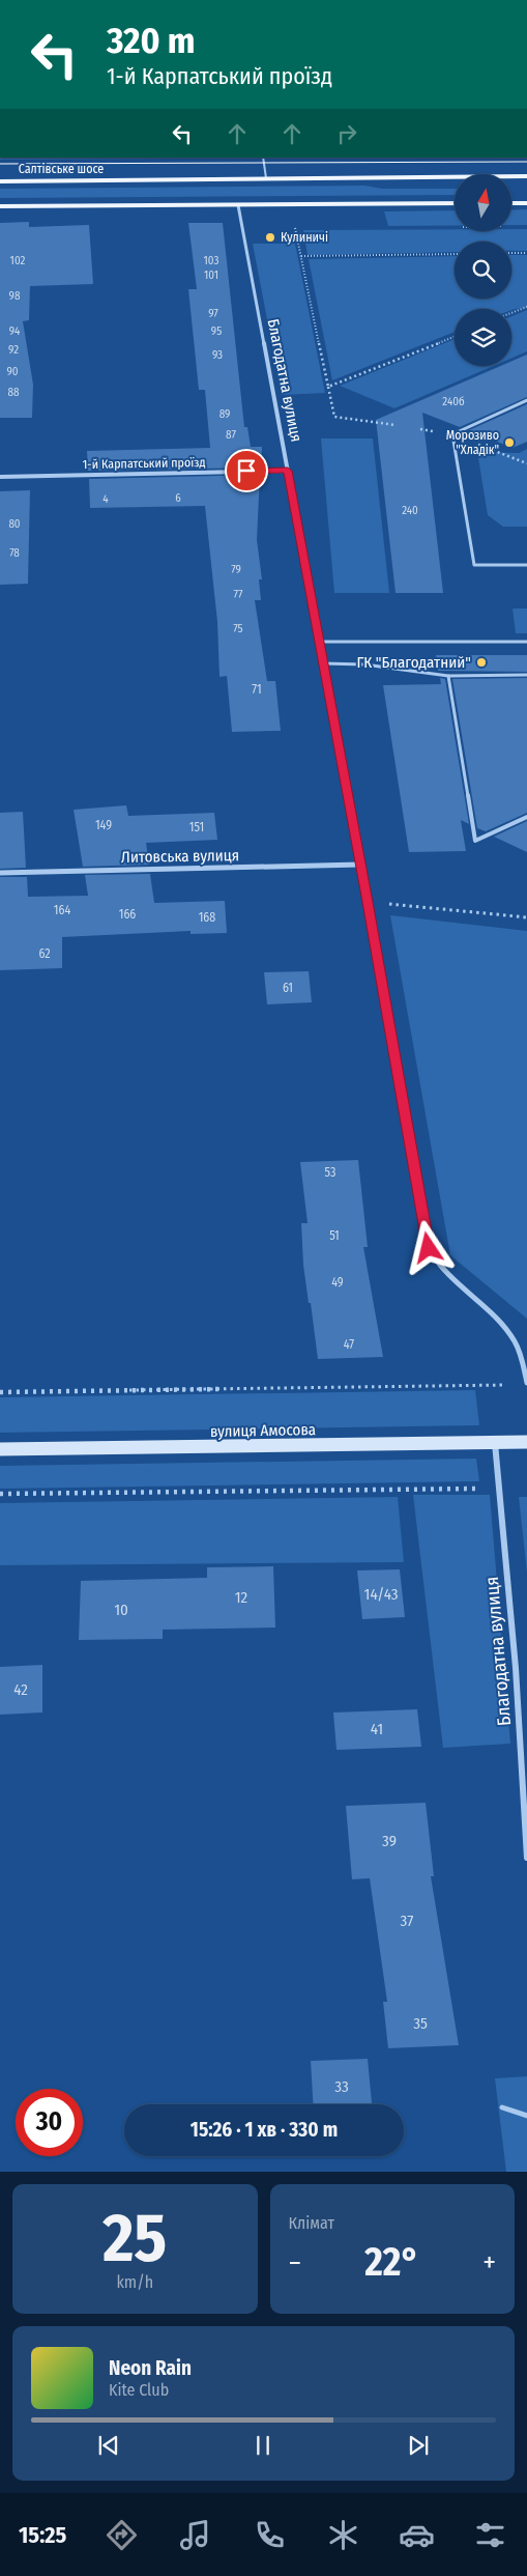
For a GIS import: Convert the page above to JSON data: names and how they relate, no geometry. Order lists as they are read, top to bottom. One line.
{"streets":{"main road":["Салтівське шосе"],"street":["Благодатна вулиця","1-й Карпатський проїзд","Литовська вулиця","вулиця Амосова"]},"crossings":[["Благодатна вулиця","1-й Карпатський проїзд"],["Благодатна вулиця","Литовська вулиця"],["Благодатна вулиця","вулиця Амосова"]],"places":["Кулиничі","Морозиво \"Хладік\"","ГК \"Благодатний\""],"house_numbers":["102","103","101","98","97","94","95","92","93","90","88","240б","89","87","6","4","240","80","78","79","77","75","71","149","151","164","166","168","62","61","53","51","49","47","14/43","12","10","42","41","39","37","35","33"],"north":"top","page":{"turn":["320 m","1-й Карпатський проїзд"],"limit":"30","trip":"15:26 · 1 хв · 330 m","tile":[["25","km/h"],"Клімат"],"heat":["−","22°","+"],"song":["Neon Rain","Kite Club"],"tabs":"15:25"}}
